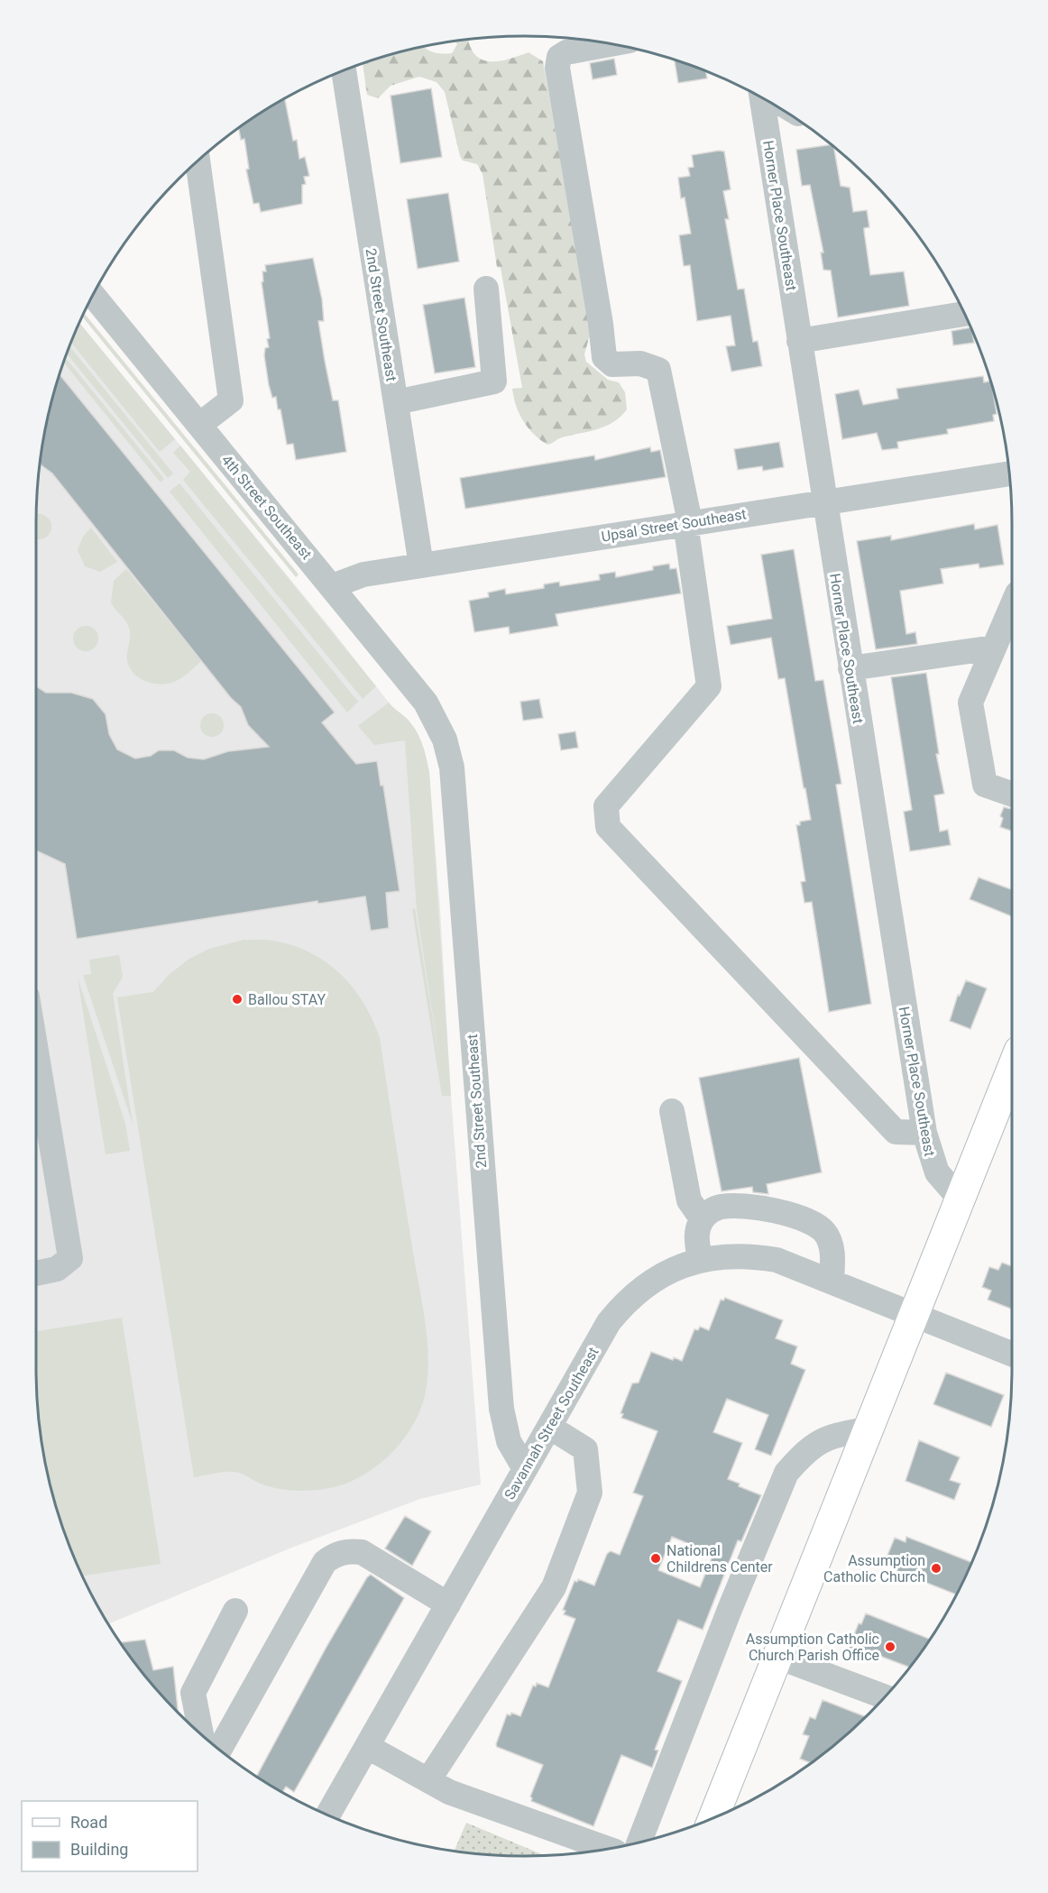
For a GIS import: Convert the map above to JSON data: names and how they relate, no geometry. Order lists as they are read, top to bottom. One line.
{"streets":{"street":["Horner Place Southeast","2nd Street Southeast","4th Street Southeast","Upsal Street Southeast","Savannah Street Southeast"]},"crossings":[["Horner Place Southeast","Upsal Street Southeast"],["2nd Street Southeast","4th Street Southeast"],["2nd Street Southeast","Upsal Street Southeast"],["2nd Street Southeast","Savannah Street Southeast"],["4th Street Southeast","Upsal Street Southeast"]],"places":["Ballou STAY","National Childrens Center","Assumption Catholic Church","Assumption Catholic Church Parish Office"],"legend":["Road","Building"]}
